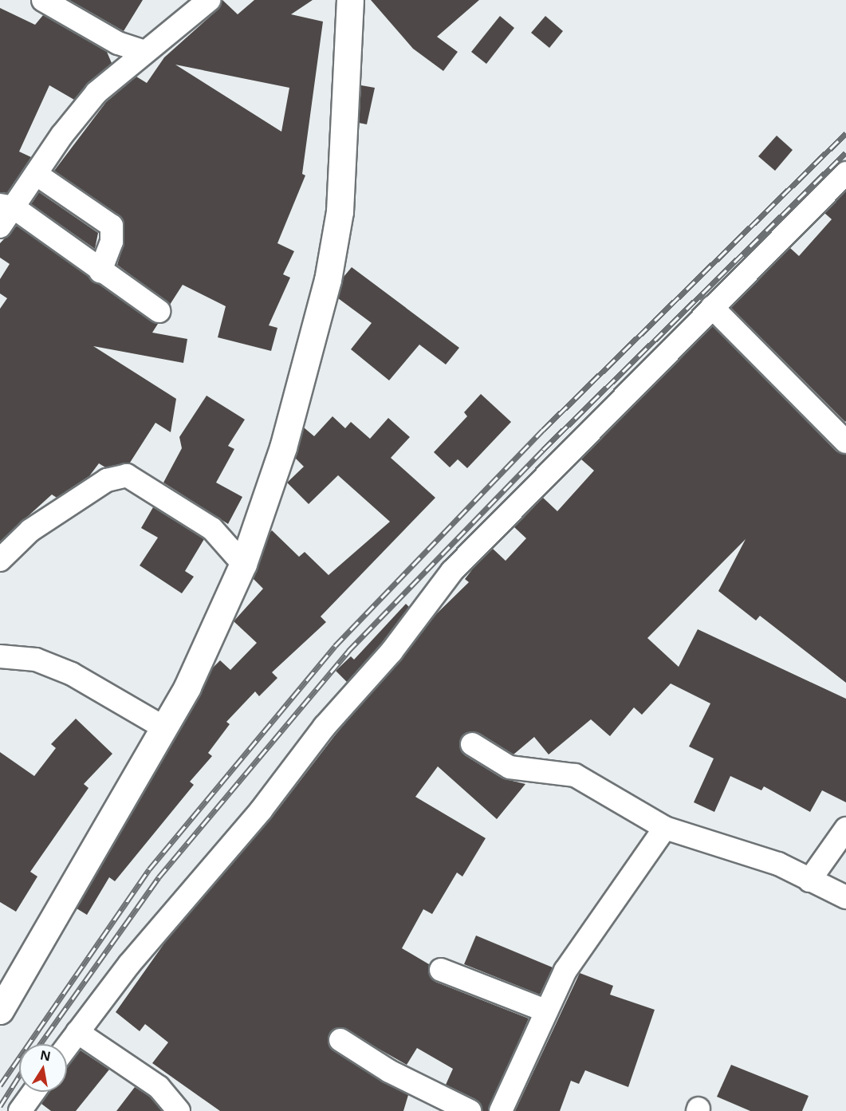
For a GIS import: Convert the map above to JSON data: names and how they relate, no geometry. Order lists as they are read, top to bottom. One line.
{"north":"top"}
